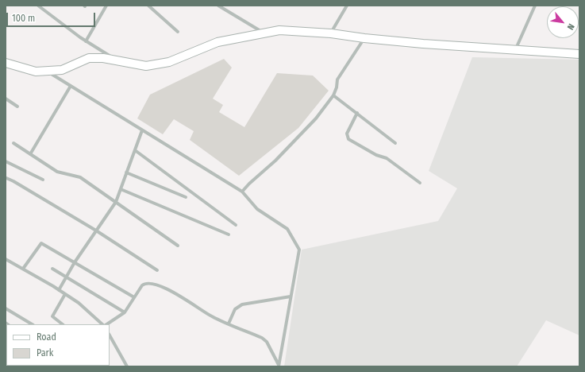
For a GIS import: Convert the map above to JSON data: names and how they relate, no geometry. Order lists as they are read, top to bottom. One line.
{"legend":["Road","Park"],"scale_bar":"100 m","north":"bottom right"}
